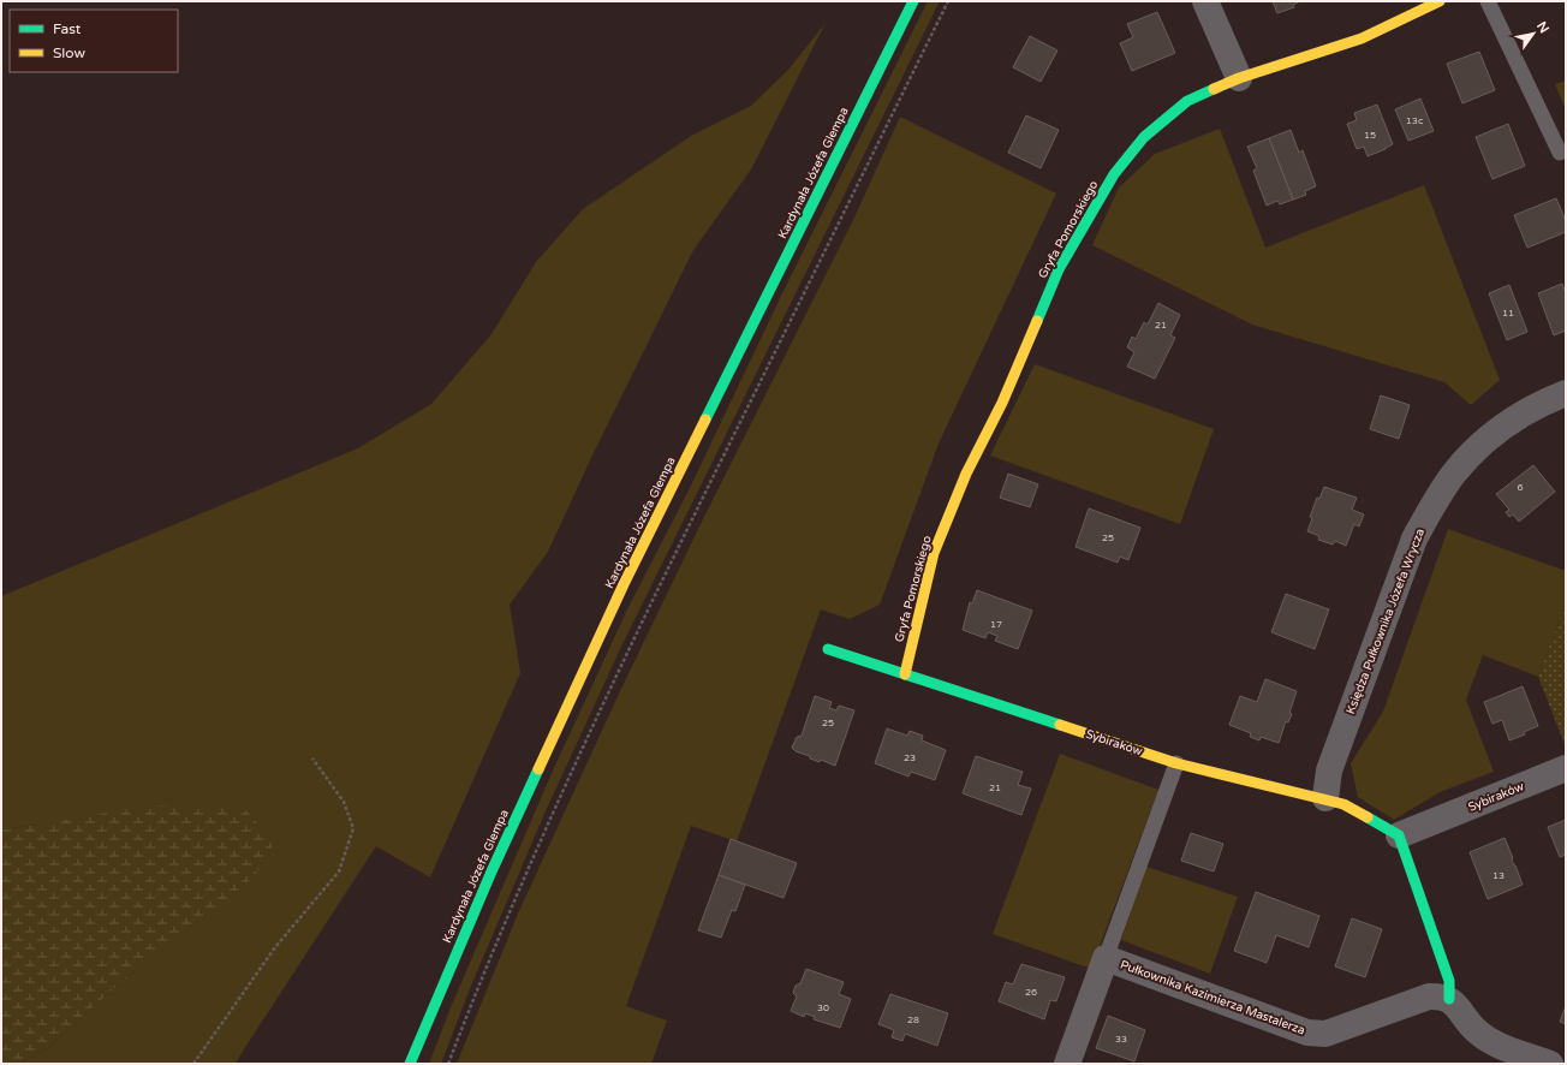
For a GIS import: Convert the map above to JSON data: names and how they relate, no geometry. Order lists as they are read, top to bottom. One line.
{"streets":{"street":["Kardynała Józefa Glempa","Gryfa Pomorskiego","Księdza Pułkownika Józefa Wrycza","Sybiraków","Pułkownika Kazimierza Mastalerza"]},"crossings":[["Gryfa Pomorskiego","Sybiraków"],["Księdza Pułkownika Józefa Wrycza","Sybiraków"]],"house_numbers":["13c","15","11","21","6","25","17","25","23","21","13","26","30","28","33"],"legend":["Fast","Slow"],"north":"top right"}
